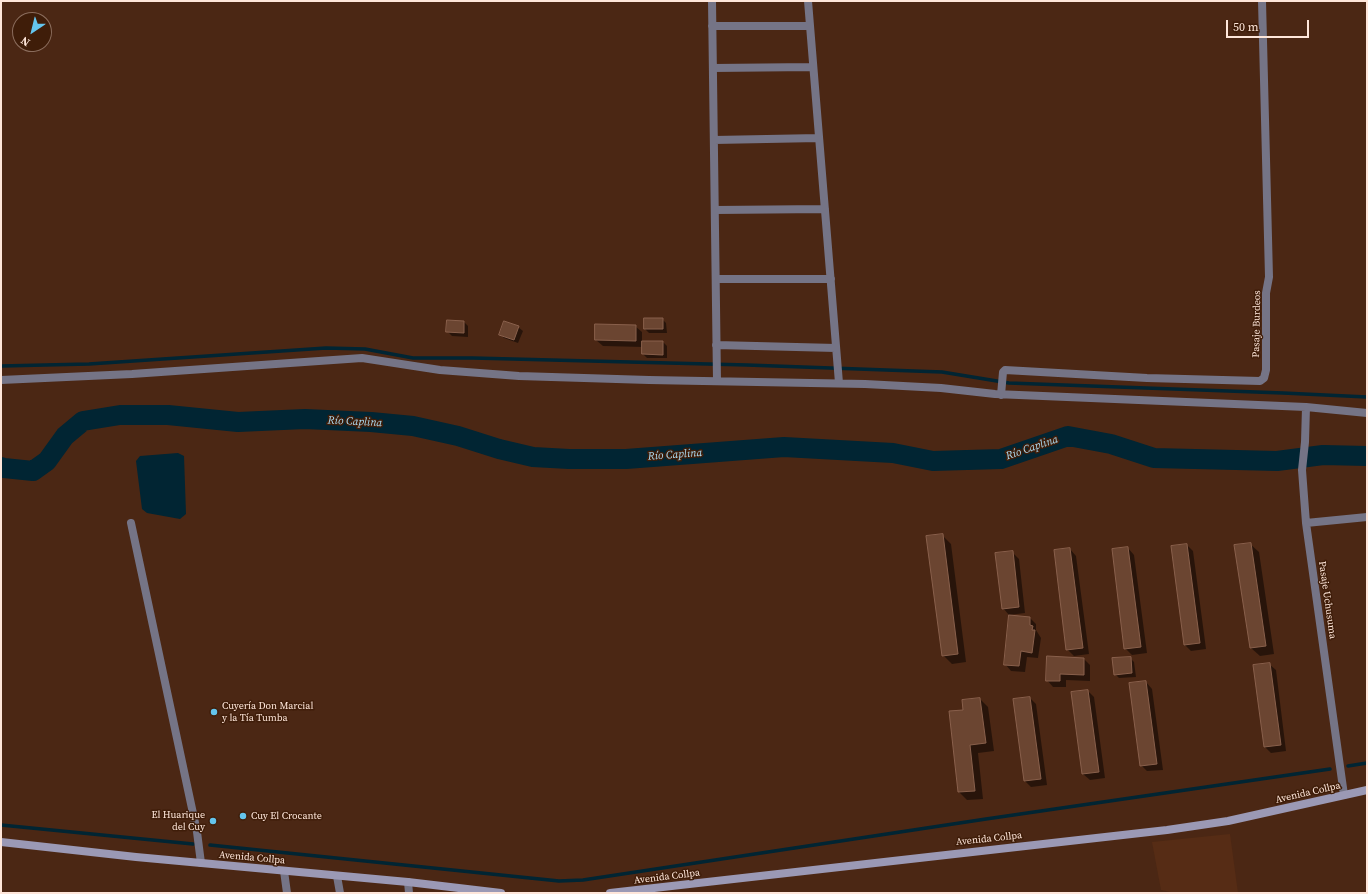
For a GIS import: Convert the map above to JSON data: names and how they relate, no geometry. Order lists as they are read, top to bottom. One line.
{"streets":{"main road":["Avenida Collpa"],"street":["Pasaje Burdeos","Pasaje Uchusuma"]},"crossings":[["Pasaje Uchusuma","Avenida Collpa"]],"water":["Río Caplina"],"places":["Cuyería Don Marcial y la Tía Tumba","Cuy El Crocante","El Huarique del Cuy"],"scale_bar":"50 m","north":"bottom left"}
